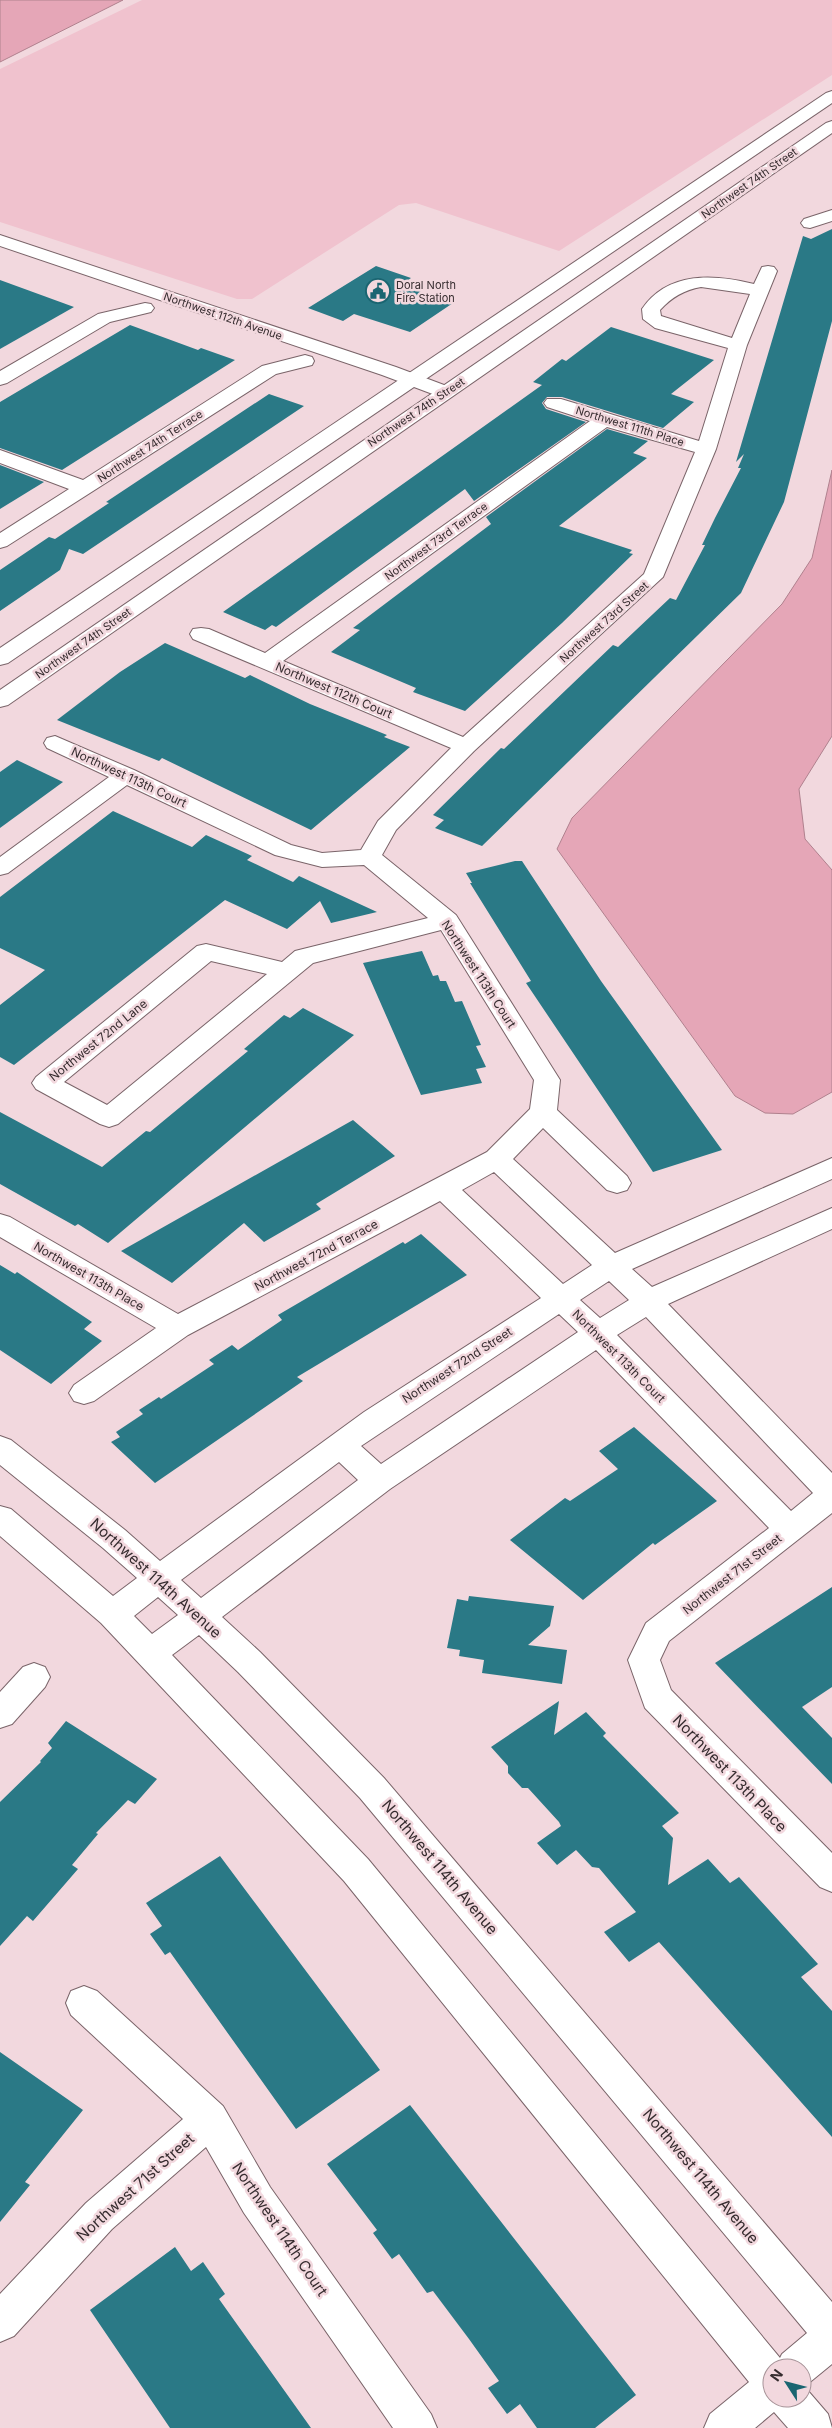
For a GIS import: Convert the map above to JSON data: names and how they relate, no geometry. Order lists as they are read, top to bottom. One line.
{"streets":{"street":["Northwest 74th Street","Northwest 112th Avenue","Northwest 111th Place","Northwest 74th Terrace","Northwest 73rd Terrace","Northwest 73rd Street","Northwest 112th Court","Northwest 113th Court","Northwest 72nd Lane","Northwest 72nd Terrace","Northwest 113th Place","Northwest 72nd Street","Northwest 71st Street","Northwest 114th Avenue","Northwest 114th Court"]},"crossings":[["Northwest 74th Street","Northwest 112th Avenue"],["Northwest 112th Avenue","Northwest 74th Terrace"],["Northwest 111th Place","Northwest 73rd Terrace"],["Northwest 111th Place","Northwest 73rd Street"],["Northwest 73rd Terrace","Northwest 112th Court"],["Northwest 73rd Street","Northwest 112th Court"],["Northwest 73rd Street","Northwest 113th Court"],["Northwest 113th Court","Northwest 72nd Lane"],["Northwest 113th Court","Northwest 72nd Terrace"],["Northwest 113th Court","Northwest 72nd Street"],["Northwest 113th Court","Northwest 71st Street"],["Northwest 72nd Terrace","Northwest 113th Place"],["Northwest 113th Place","Northwest 71st Street"],["Northwest 72nd Street","Northwest 114th Avenue"],["Northwest 71st Street","Northwest 114th Court"]],"places":{"public building":["Doral North Fire Station"]},"north":"top left"}
